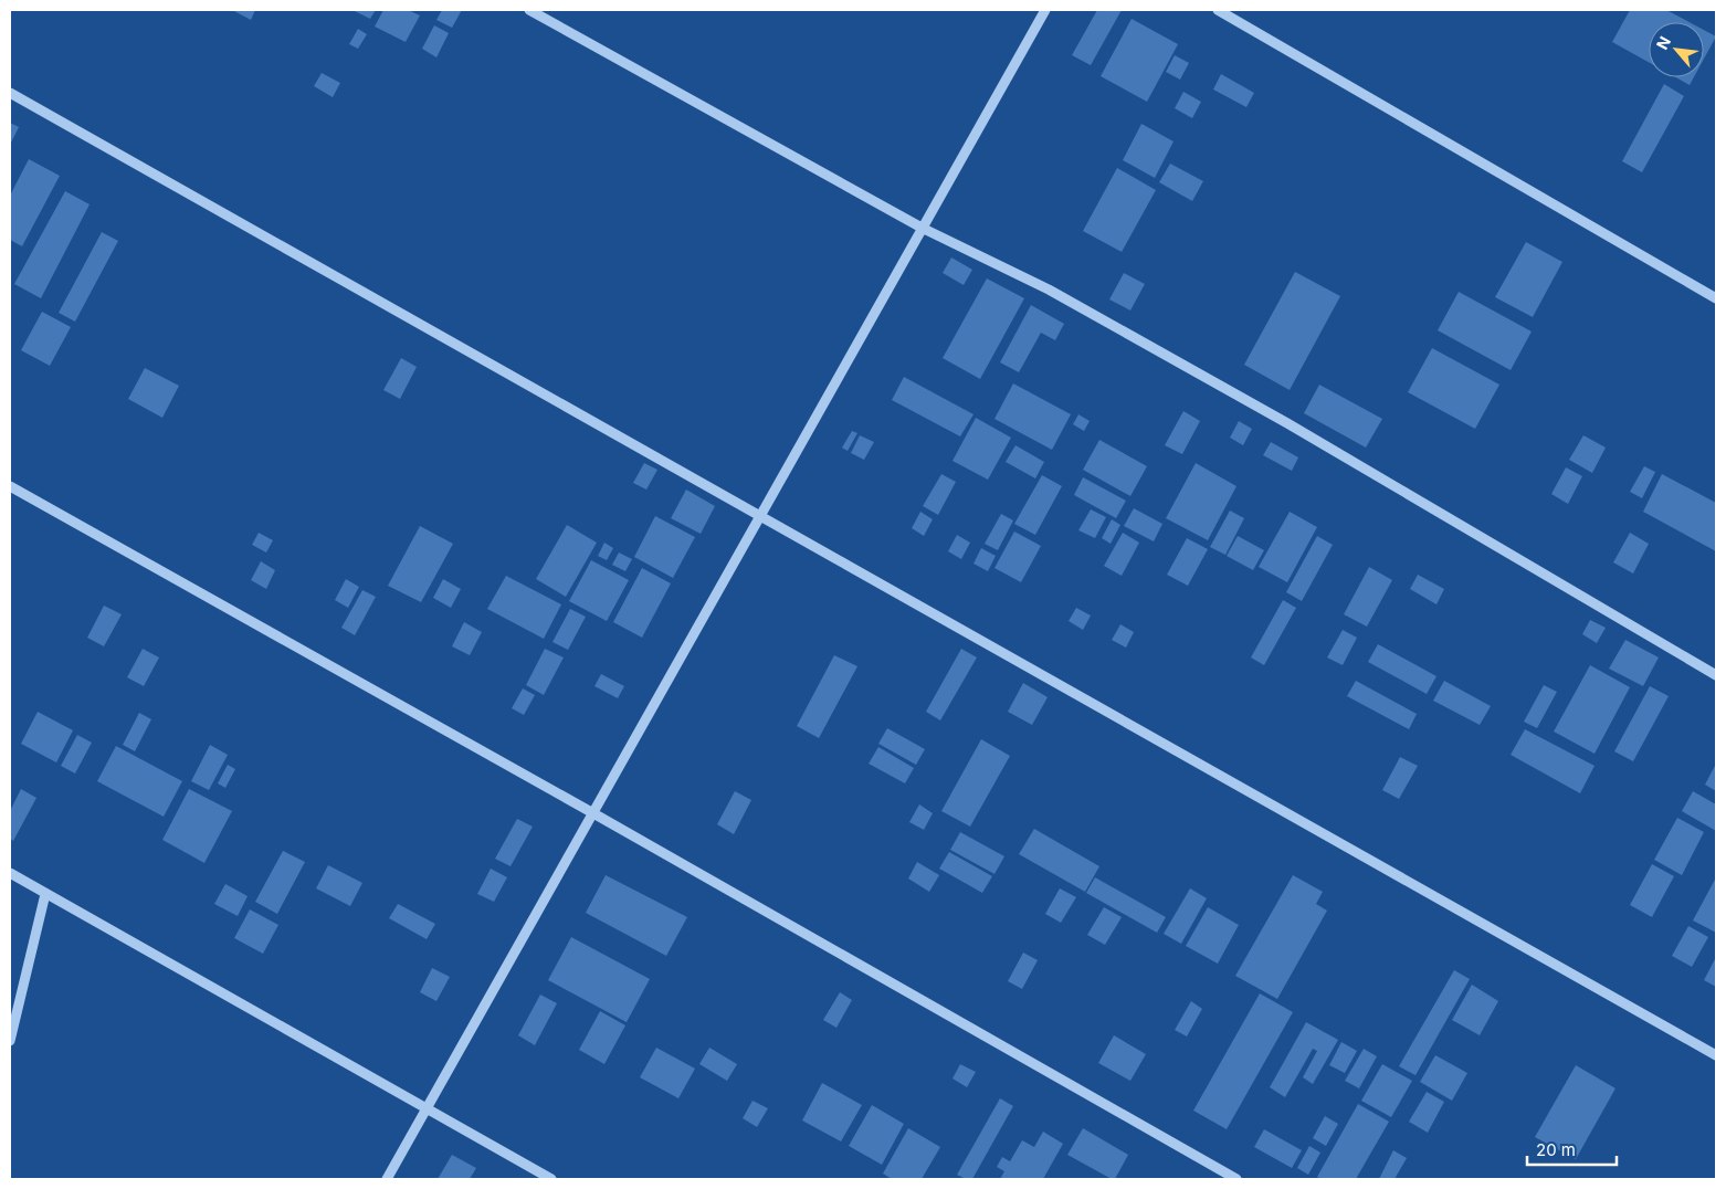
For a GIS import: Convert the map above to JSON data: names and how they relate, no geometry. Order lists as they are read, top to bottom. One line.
{"scale_bar":"20 m","north":"top left"}
